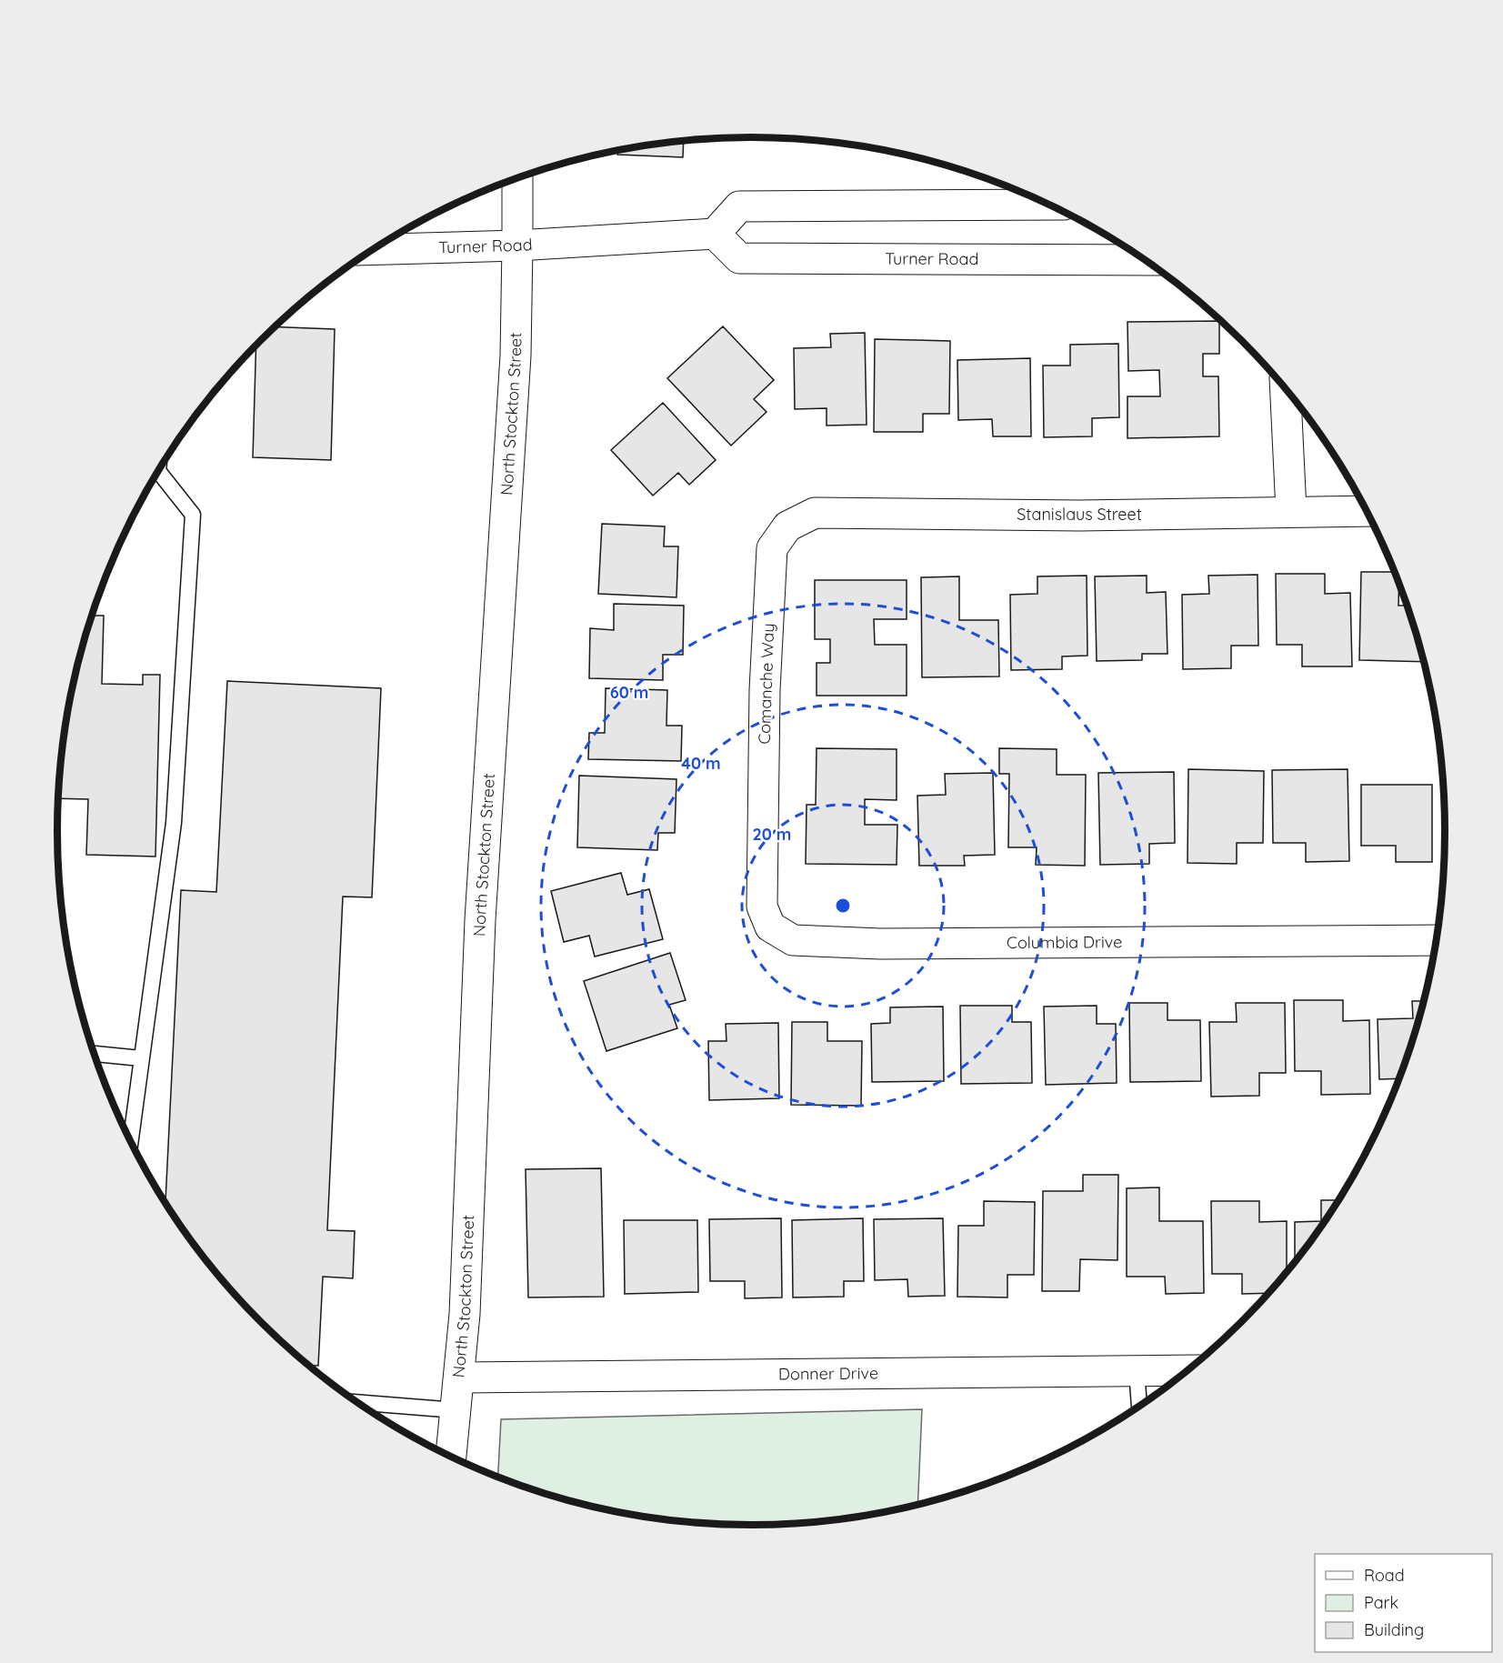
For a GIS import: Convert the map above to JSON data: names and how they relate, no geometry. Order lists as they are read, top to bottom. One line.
{"streets":{"street":["Turner Road","North Stockton Street","Stanislaus Street","Comanche Way","Columbia Drive","Donner Drive"]},"crossings":[["Turner Road","North Stockton Street"],["North Stockton Street","Donner Drive"],["Stanislaus Street","Comanche Way"],["Comanche Way","Columbia Drive"]],"legend":["Road","Park","Building"],"rings":["60 m","40 m","20 m"]}
